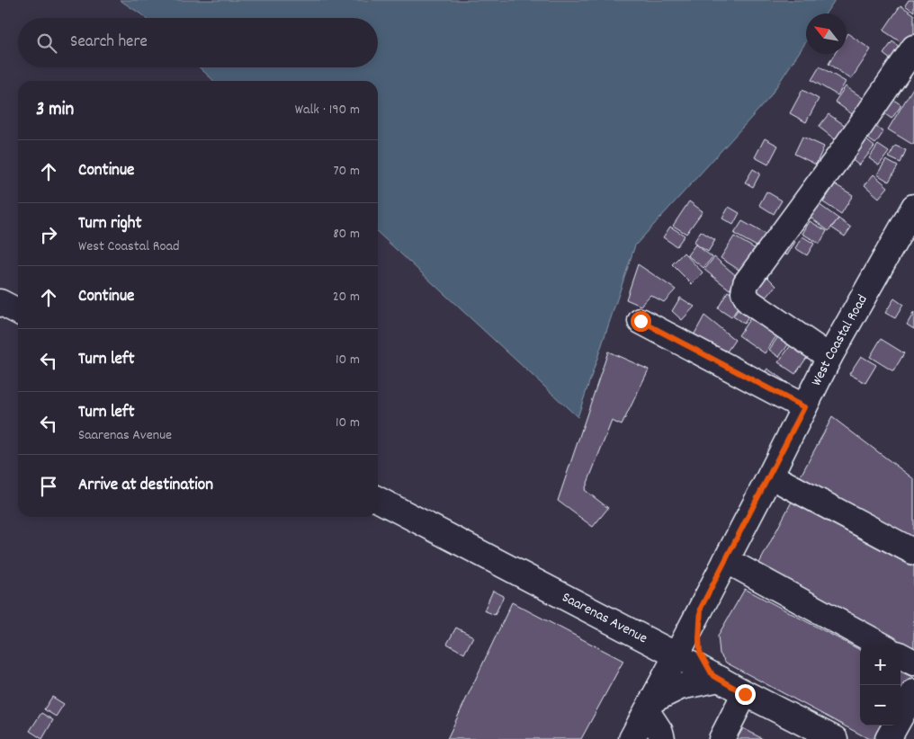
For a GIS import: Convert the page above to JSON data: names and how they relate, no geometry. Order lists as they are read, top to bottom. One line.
{"streets":{"main road":["West Coastal Road","Saarenas Avenue"]},"crossings":[["West Coastal Road","Saarenas Avenue"]],"north":"top left","page":{"search":"Search here","heading":["3 min","Walk · 190 m"],"list":[["Continue","70 m"],["Turn right","West Coastal Road","80 m"],["Continue","20 m"],["Turn left","10 m"],["Turn left","Saarenas Avenue","10 m"],"Arrive at destination"],"map_buttons":["+","−"]}}
